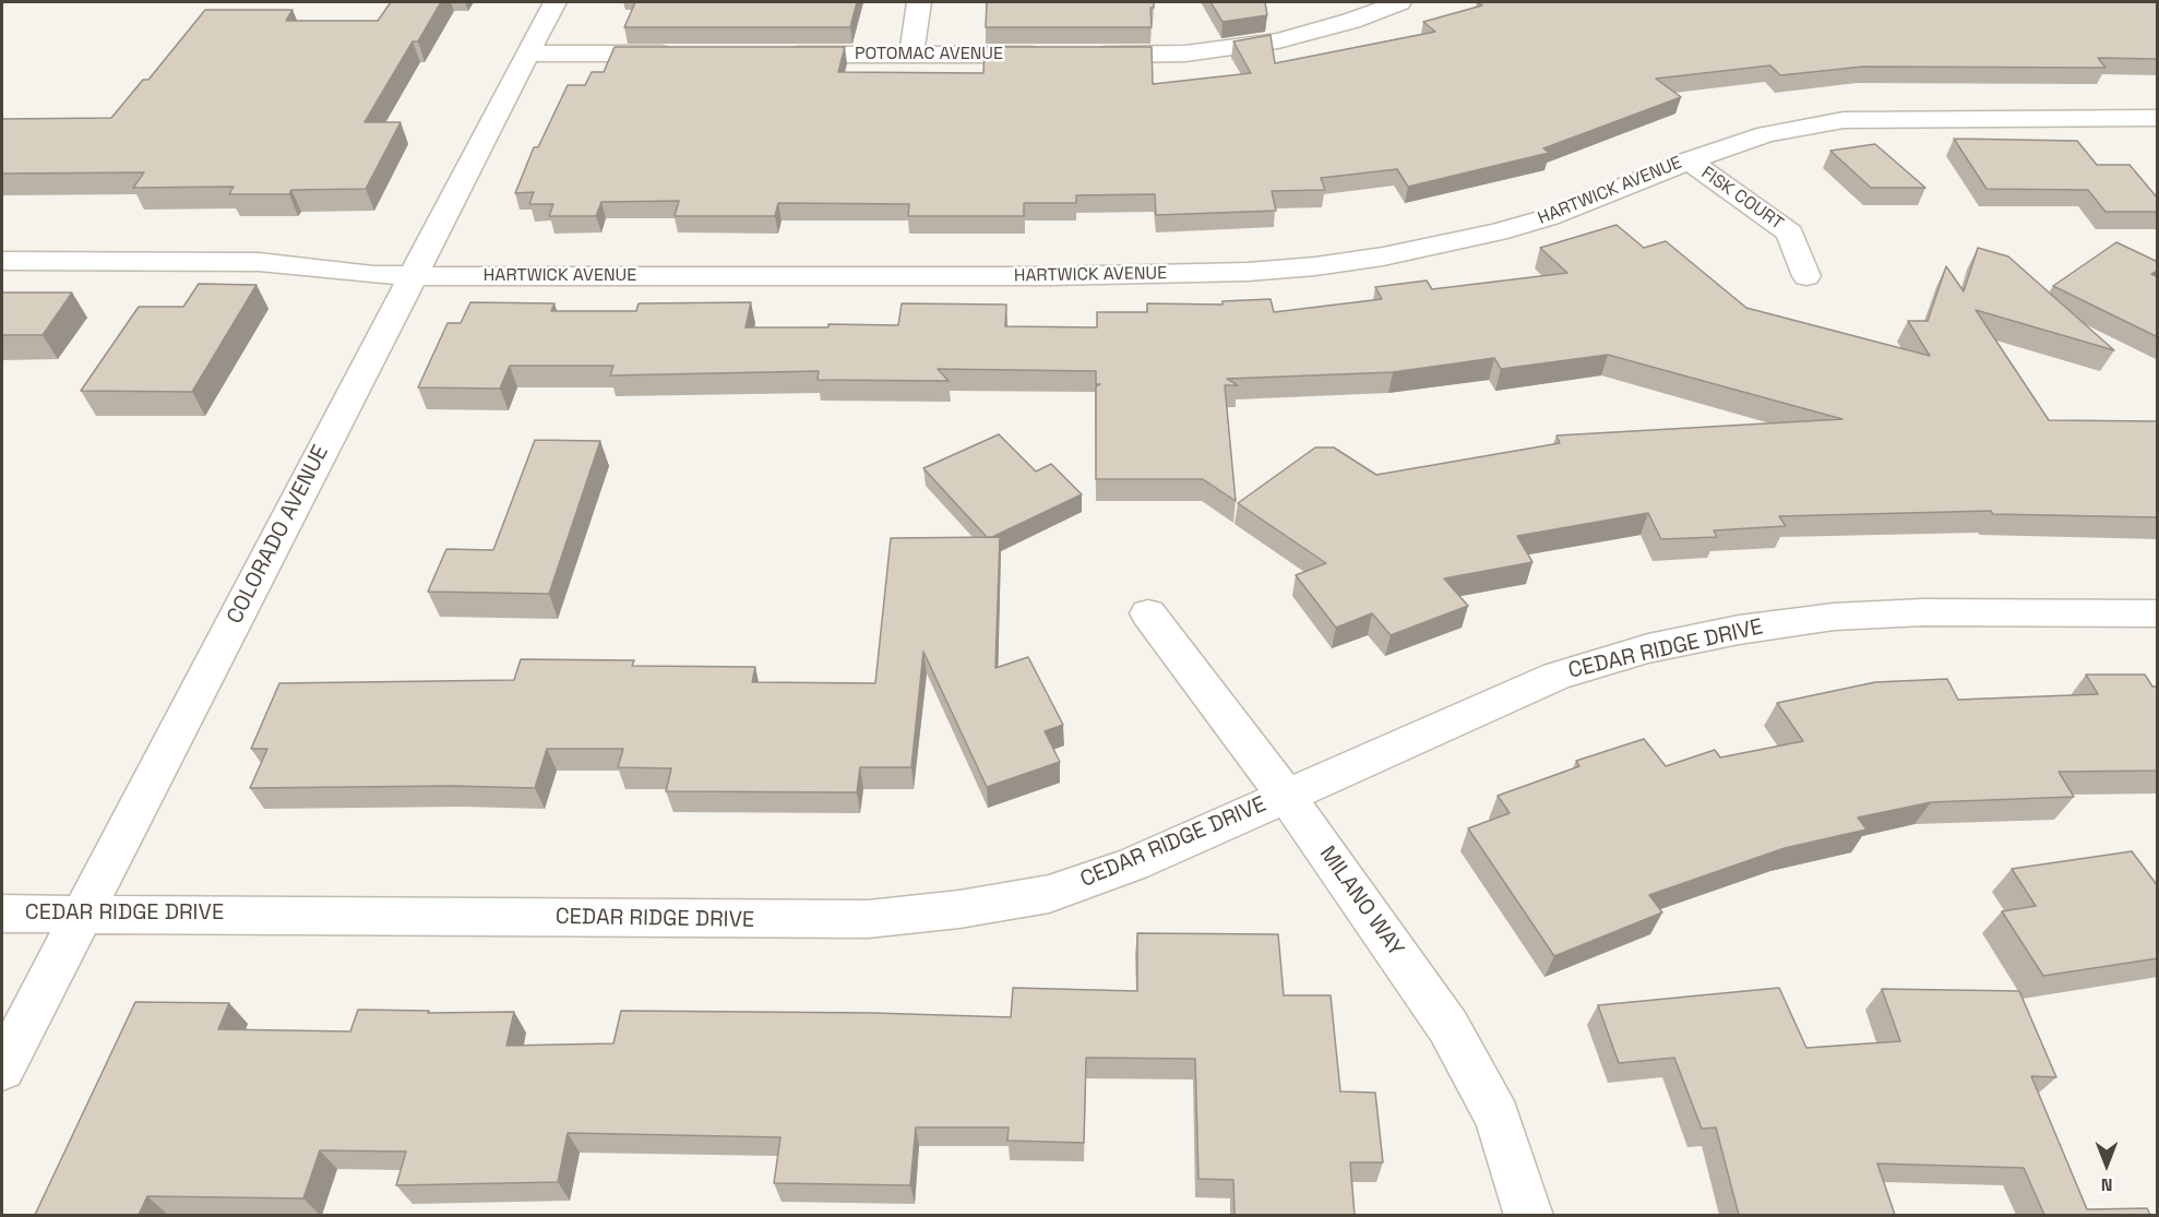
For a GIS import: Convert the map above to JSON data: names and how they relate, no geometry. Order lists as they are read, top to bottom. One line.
{"streets":{"street":["POTOMAC AVENUE","HARTWICK AVENUE","FISK COURT","COLORADO AVENUE","CEDAR RIDGE DRIVE","MILANO WAY"]},"crossings":[["HARTWICK AVENUE","FISK COURT"],["HARTWICK AVENUE","COLORADO AVENUE"],["COLORADO AVENUE","CEDAR RIDGE DRIVE"],["CEDAR RIDGE DRIVE","MILANO WAY"]],"north":"bottom"}
